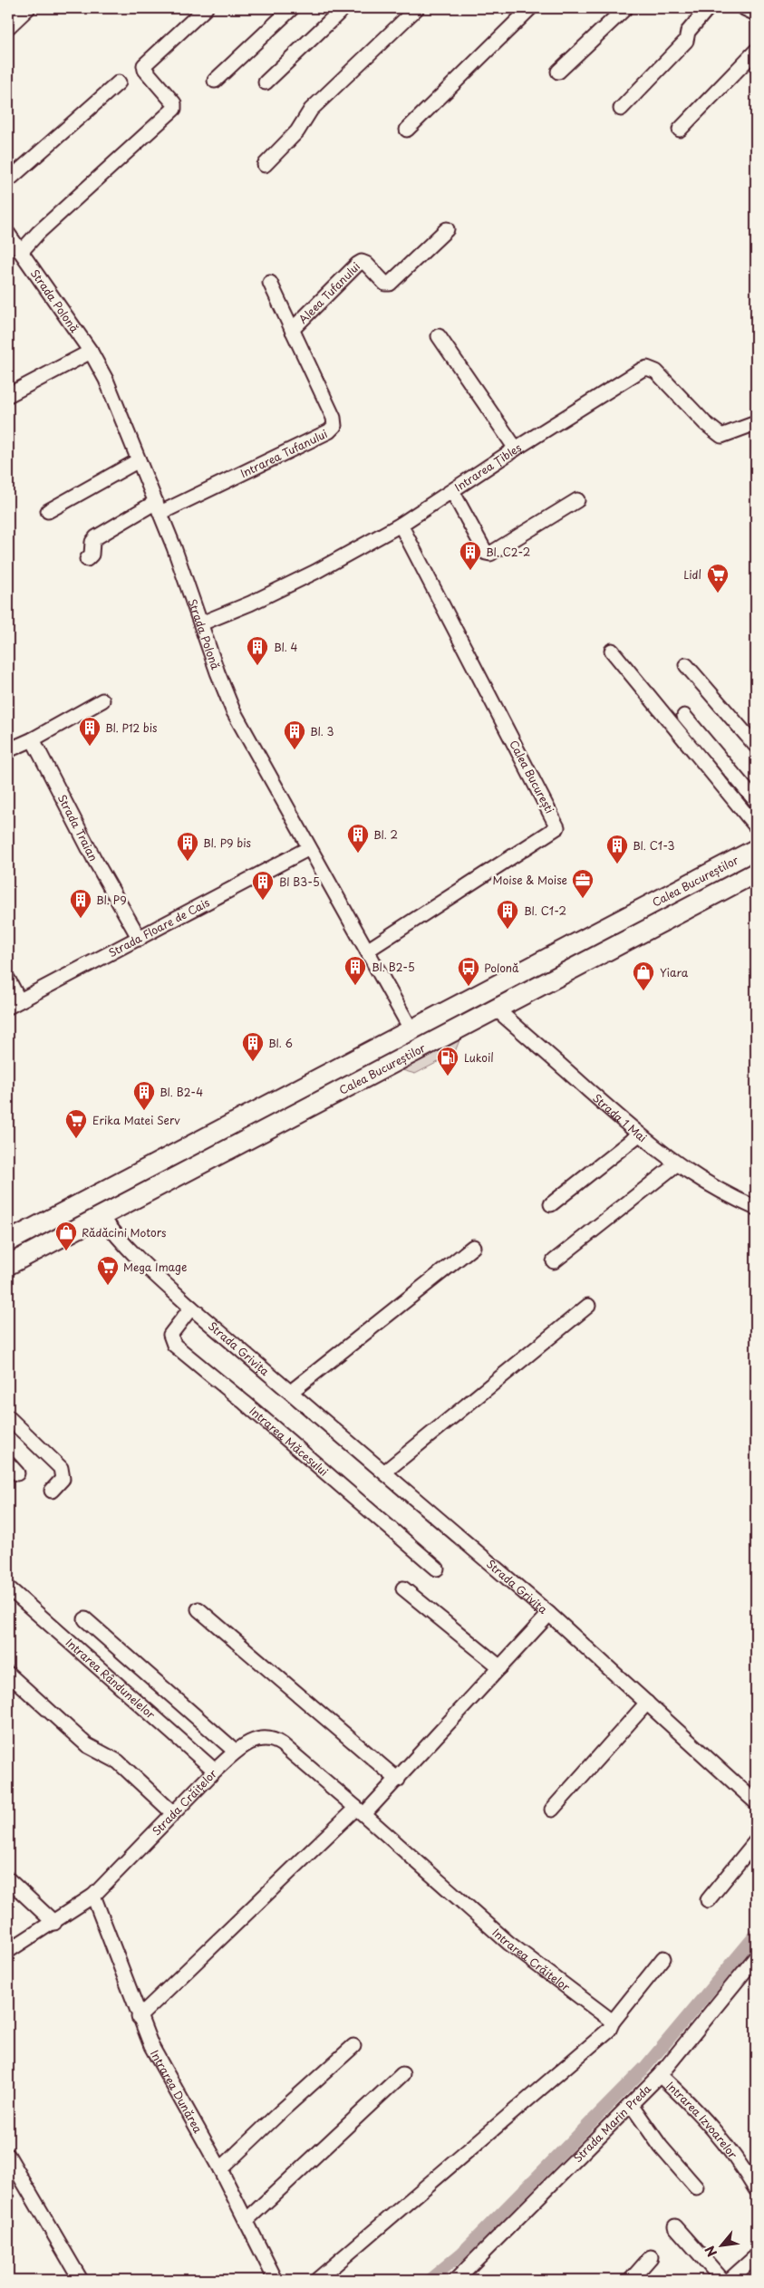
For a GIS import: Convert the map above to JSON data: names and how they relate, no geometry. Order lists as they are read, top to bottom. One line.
{"streets":{"highway":["Calea Bucureștilor"],"street":["Aleea Tufanului","Strada Polonă","Intrarea Tufanului","Intrarea Țibleș","Calea București","Strada Traian","Strada Floare de Cais","Strada 1 Mai","Strada Grivița","Intrarea Măceșului","Intrarea Rândunelelor","Strada Crăițelor","Intrarea Crăițelor","Intrarea Dunărea","Intrarea Izvoarelor","Strada Marin Preda"]},"crossings":[["Aleea Tufanului","Intrarea Tufanului"],["Strada Polonă","Intrarea Tufanului"],["Strada Polonă","Intrarea Țibleș"],["Strada Polonă","Calea București"],["Strada Polonă","Calea Bucureștilor"],["Strada Polonă","Strada Floare de Cais"],["Intrarea Țibleș","Calea București"],["Strada Traian","Strada Floare de Cais"],["Calea Bucureștilor","Strada 1 Mai"],["Calea Bucureștilor","Strada Grivița"],["Strada Grivița","Intrarea Măceșului"],["Intrarea Rândunelelor","Strada Crăițelor"],["Strada Crăițelor","Intrarea Crăițelor"],["Strada Crăițelor","Intrarea Dunărea"],["Intrarea Izvoarelor","Strada Marin Preda"]],"places":{"building":["Bl. C2-2","Bl. 4","Bl. P12 bis","Bl. 3","Bl. 2","Bl. P9 bis","Bl. C1-3","Bl B3-5","Bl. P9","Bl. C1-2","Bl. B2-5","Bl. 6","Bl. B2-4"],"supermarket":["Lidl","Erika Matei Serv","Mega Image"],"office":["Moise & Moise"],"bus stop":["Polonă"],"shop":["Yiara","Rădăcini Motors"],"fuel station":["Lukoil"]},"north":"bottom left"}
